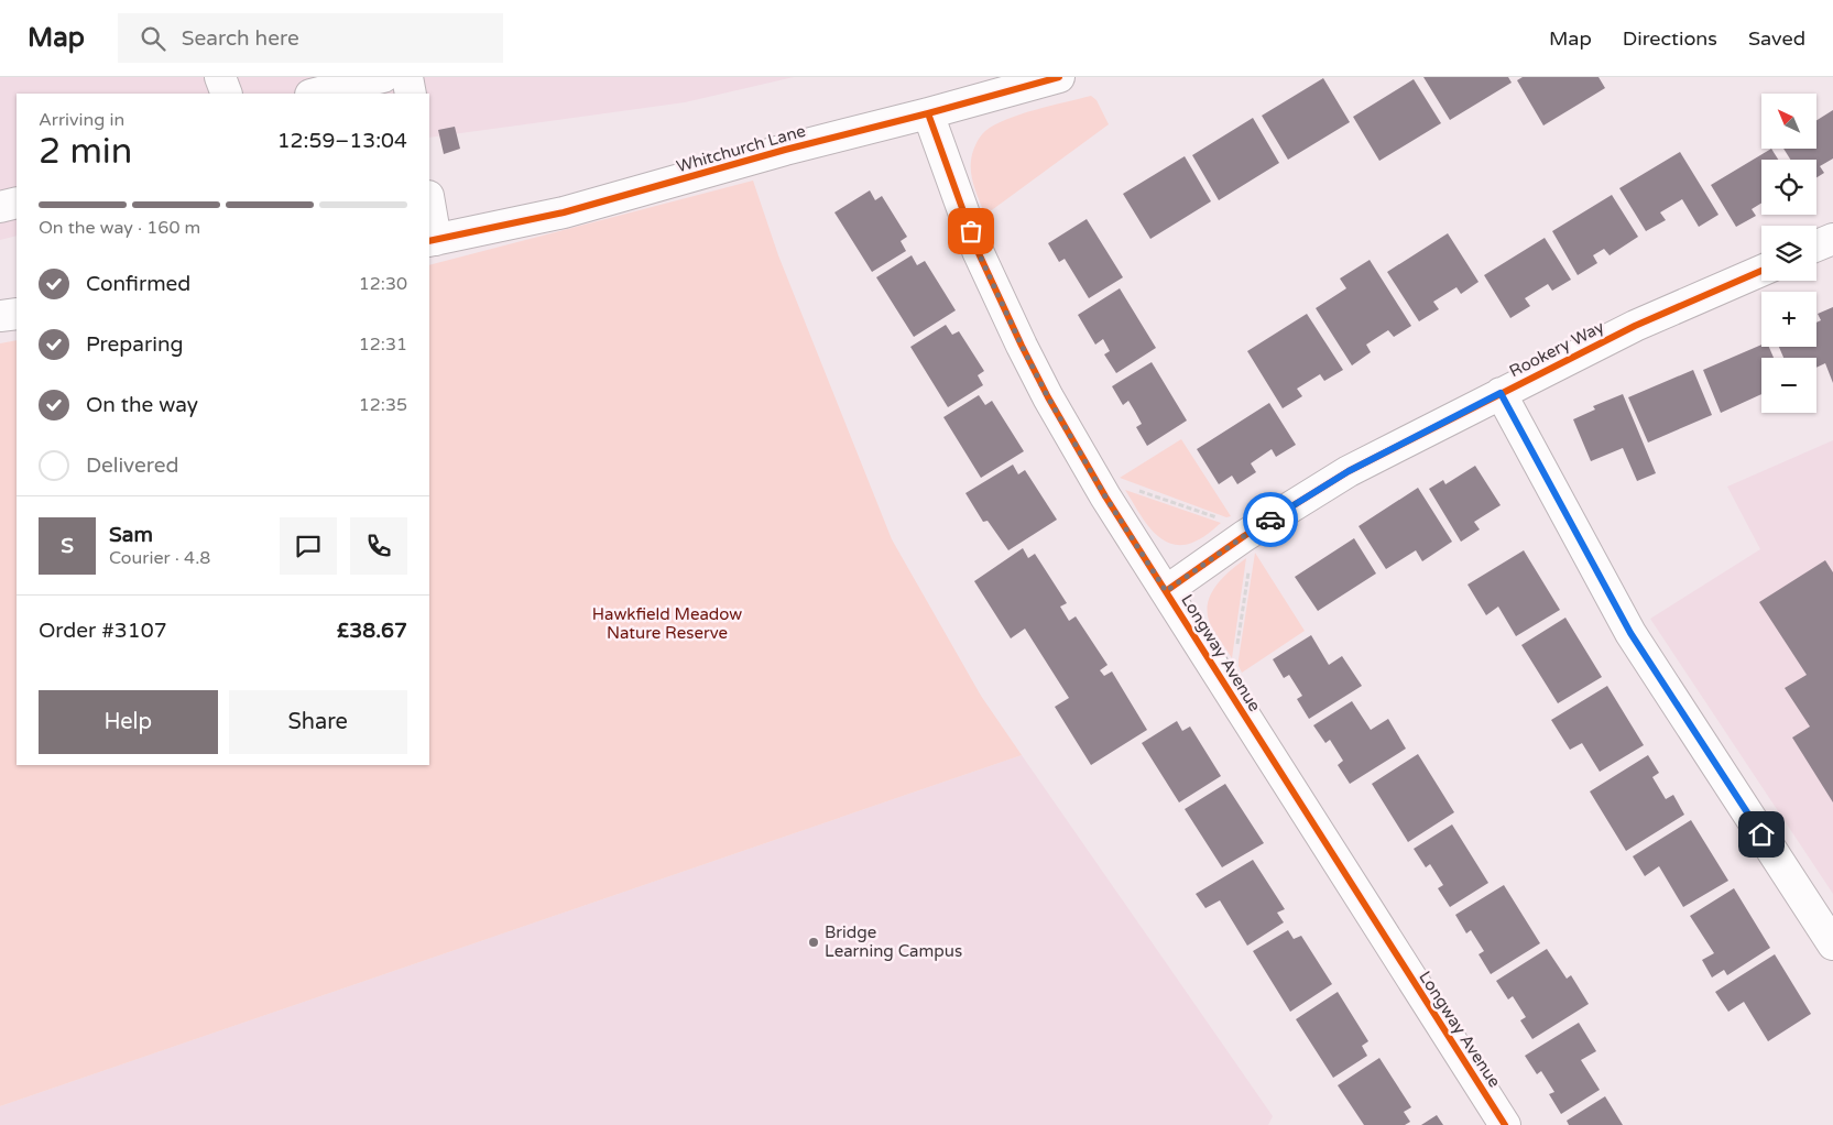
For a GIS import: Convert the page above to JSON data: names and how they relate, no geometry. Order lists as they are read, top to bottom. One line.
{"streets":{"street":["Whitchurch Lane","Rookery Way","Longway Avenue"]},"crossings":[["Whitchurch Lane","Longway Avenue"],["Rookery Way","Longway Avenue"]],"parks":["Hawkfield Meadow Nature Reserve"],"places":["Bridge Learning Campus"],"north":"top left","page":{"header":"Map","search":"Search here","nav":["Map","Directions","Saved"],"map_buttons":["+","−"],"heading":["2 min","Arriving in","12:59–13:04"],"panel":["Sam","Courier · 4.8","Order #3107","£38.67"],"bar":"On the way · 160 m","list":[["Confirmed","12:30"],["Preparing","12:31"],["On the way","12:35"],"Delivered"],"round":"S","buttons":["Help","Share"]}}
